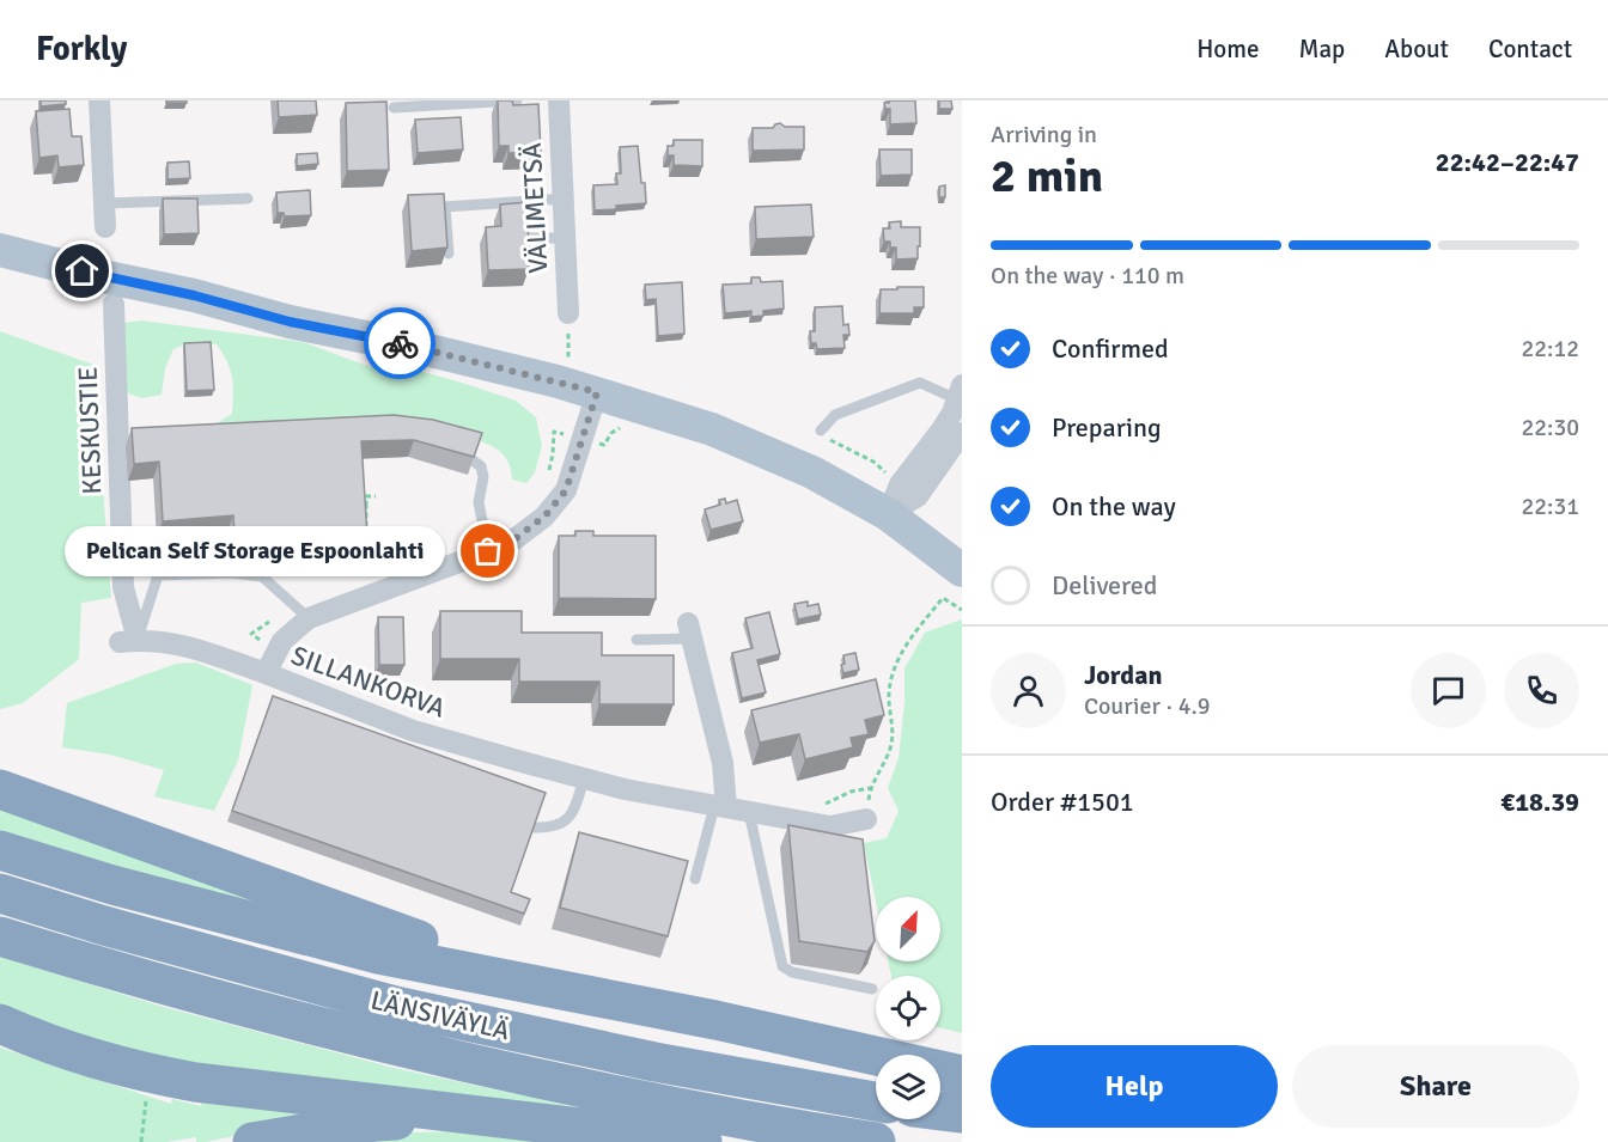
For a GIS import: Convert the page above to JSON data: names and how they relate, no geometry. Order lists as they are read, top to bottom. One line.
{"streets":{"highway":["LÄNSIVÄYLÄ"],"street":["VÄLIMETSÄ","KESKUSTIE","SILLANKORVA"]},"places":["Pelican Self Storage Espoonlahti"],"north":"top right","page":{"header":"Forkly","nav":["Home","Map","About","Contact"],"heading":["2 min","Arriving in","22:42–22:47"],"panel":["Jordan","Courier · 4.9","Order #1501","€18.39"],"bar":"On the way · 110 m","list":[["Confirmed","22:12"],["Preparing","22:30"],["On the way","22:31"],"Delivered"],"bubble":"Pelican Self Storage Espoonlahti","buttons":["Help","Share"]}}
